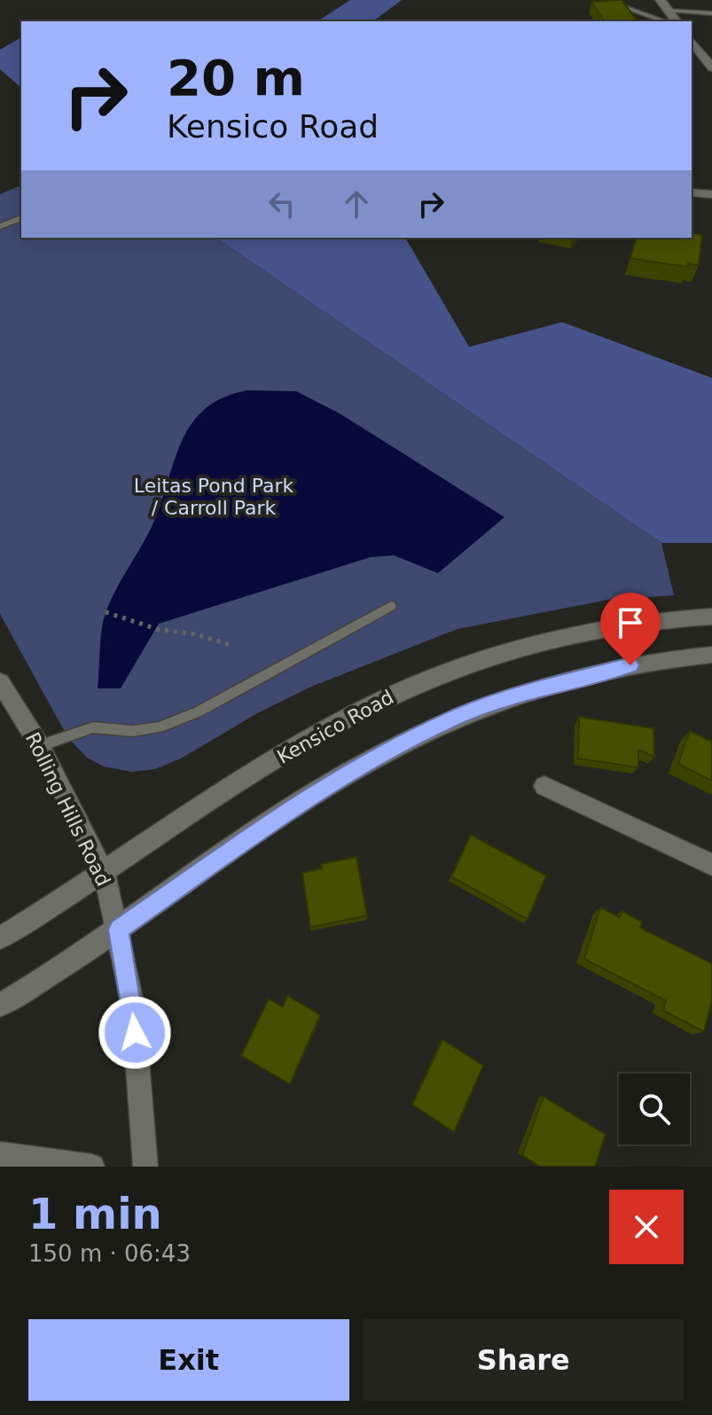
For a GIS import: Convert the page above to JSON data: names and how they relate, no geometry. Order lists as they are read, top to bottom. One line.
{"streets":{"street":["Kensico Road","Rolling Hills Road"]},"crossings":[["Kensico Road","Rolling Hills Road"]],"parks":["Leitas Pond Park / Carroll Park"],"page":{"turn":["20 m","Kensico Road"],"heading":["1 min","150 m · 06:43"],"buttons":["Exit","Share"]}}
